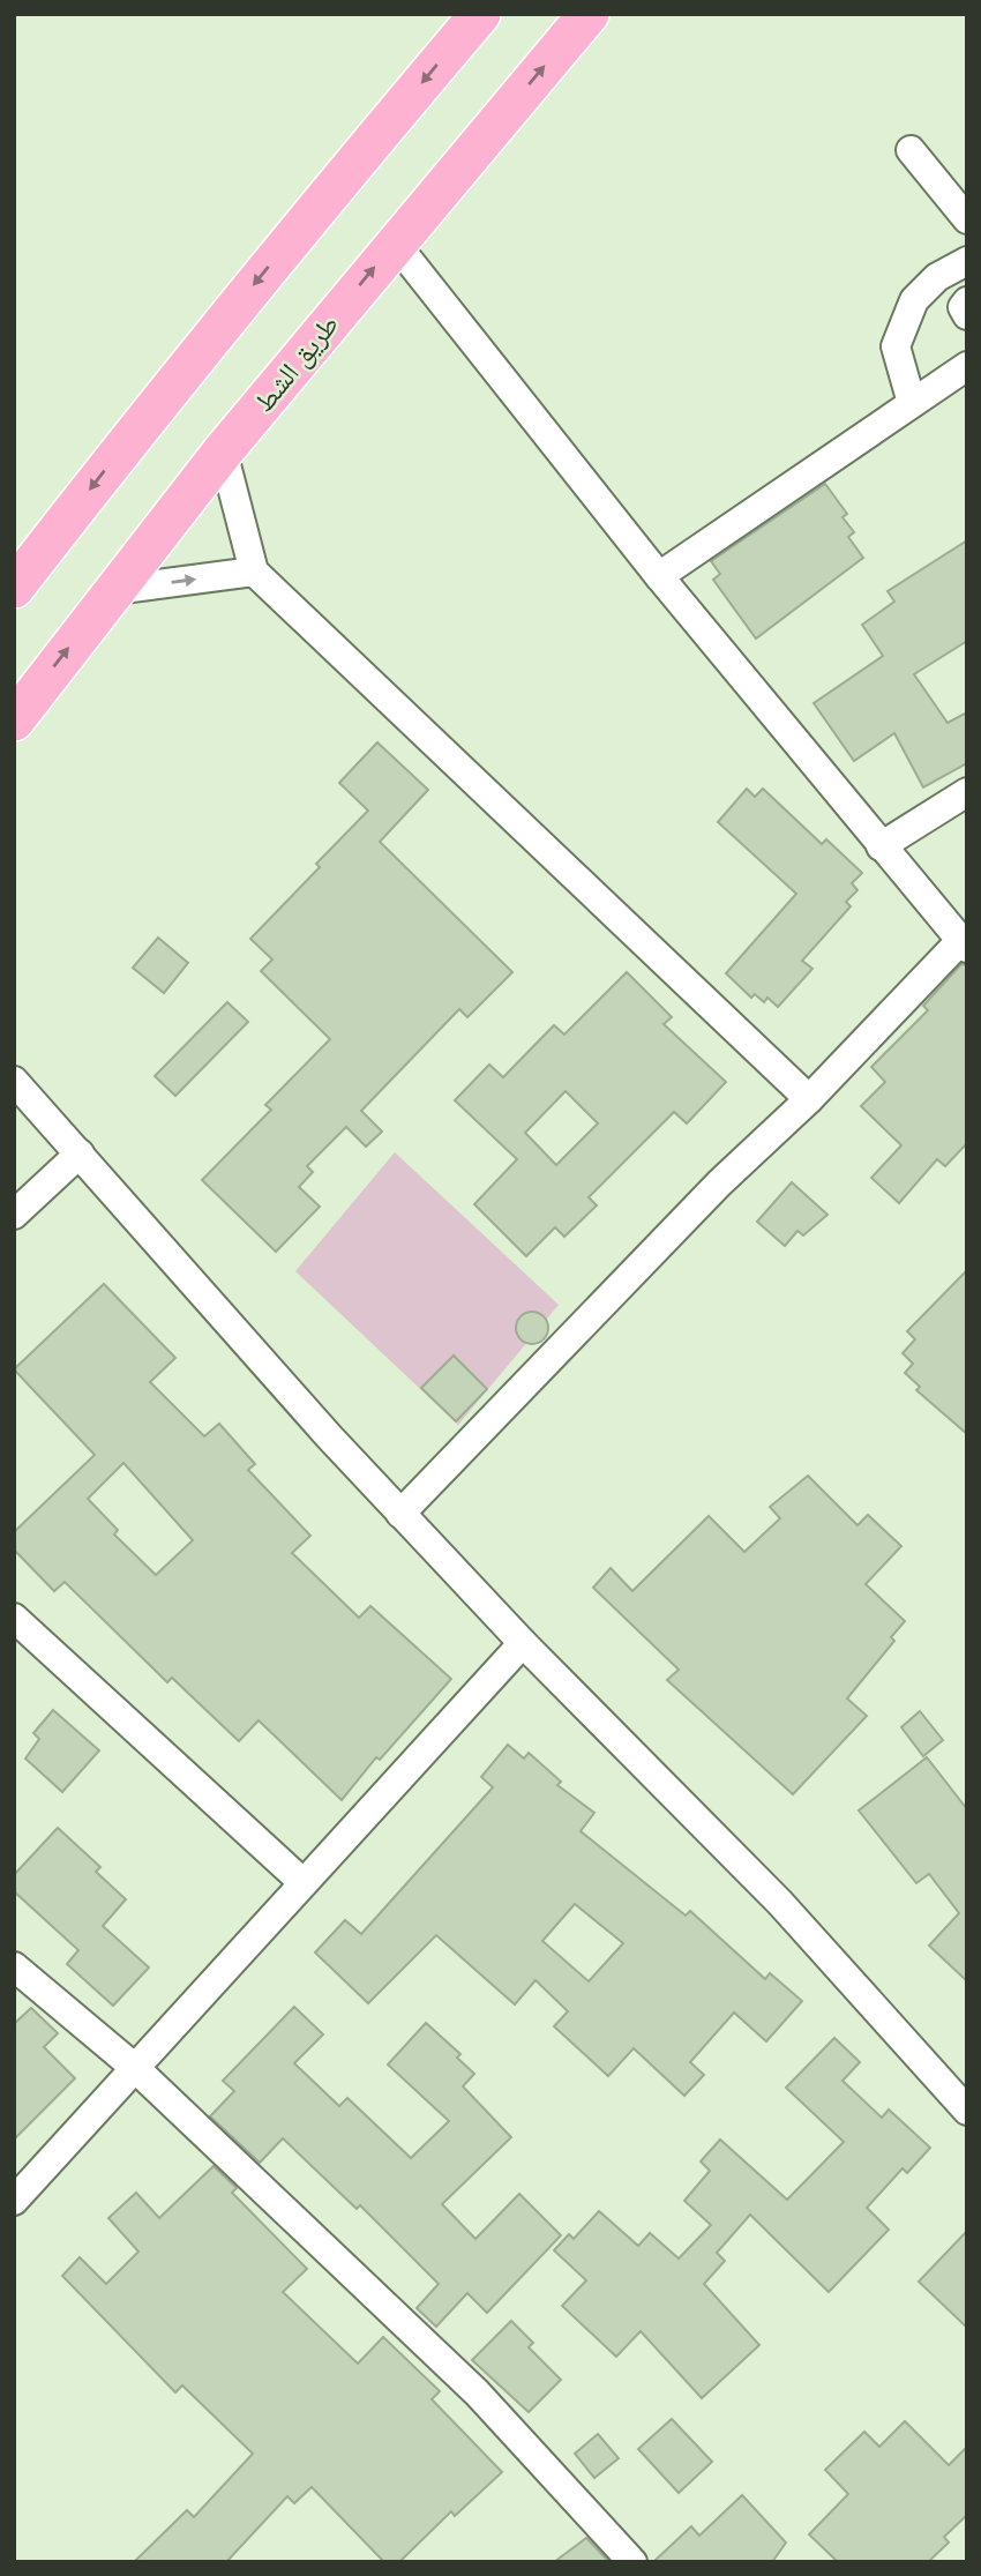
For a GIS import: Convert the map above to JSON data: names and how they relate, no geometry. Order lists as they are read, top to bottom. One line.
{"streets":{"highway":["طريق الشط"]}}
